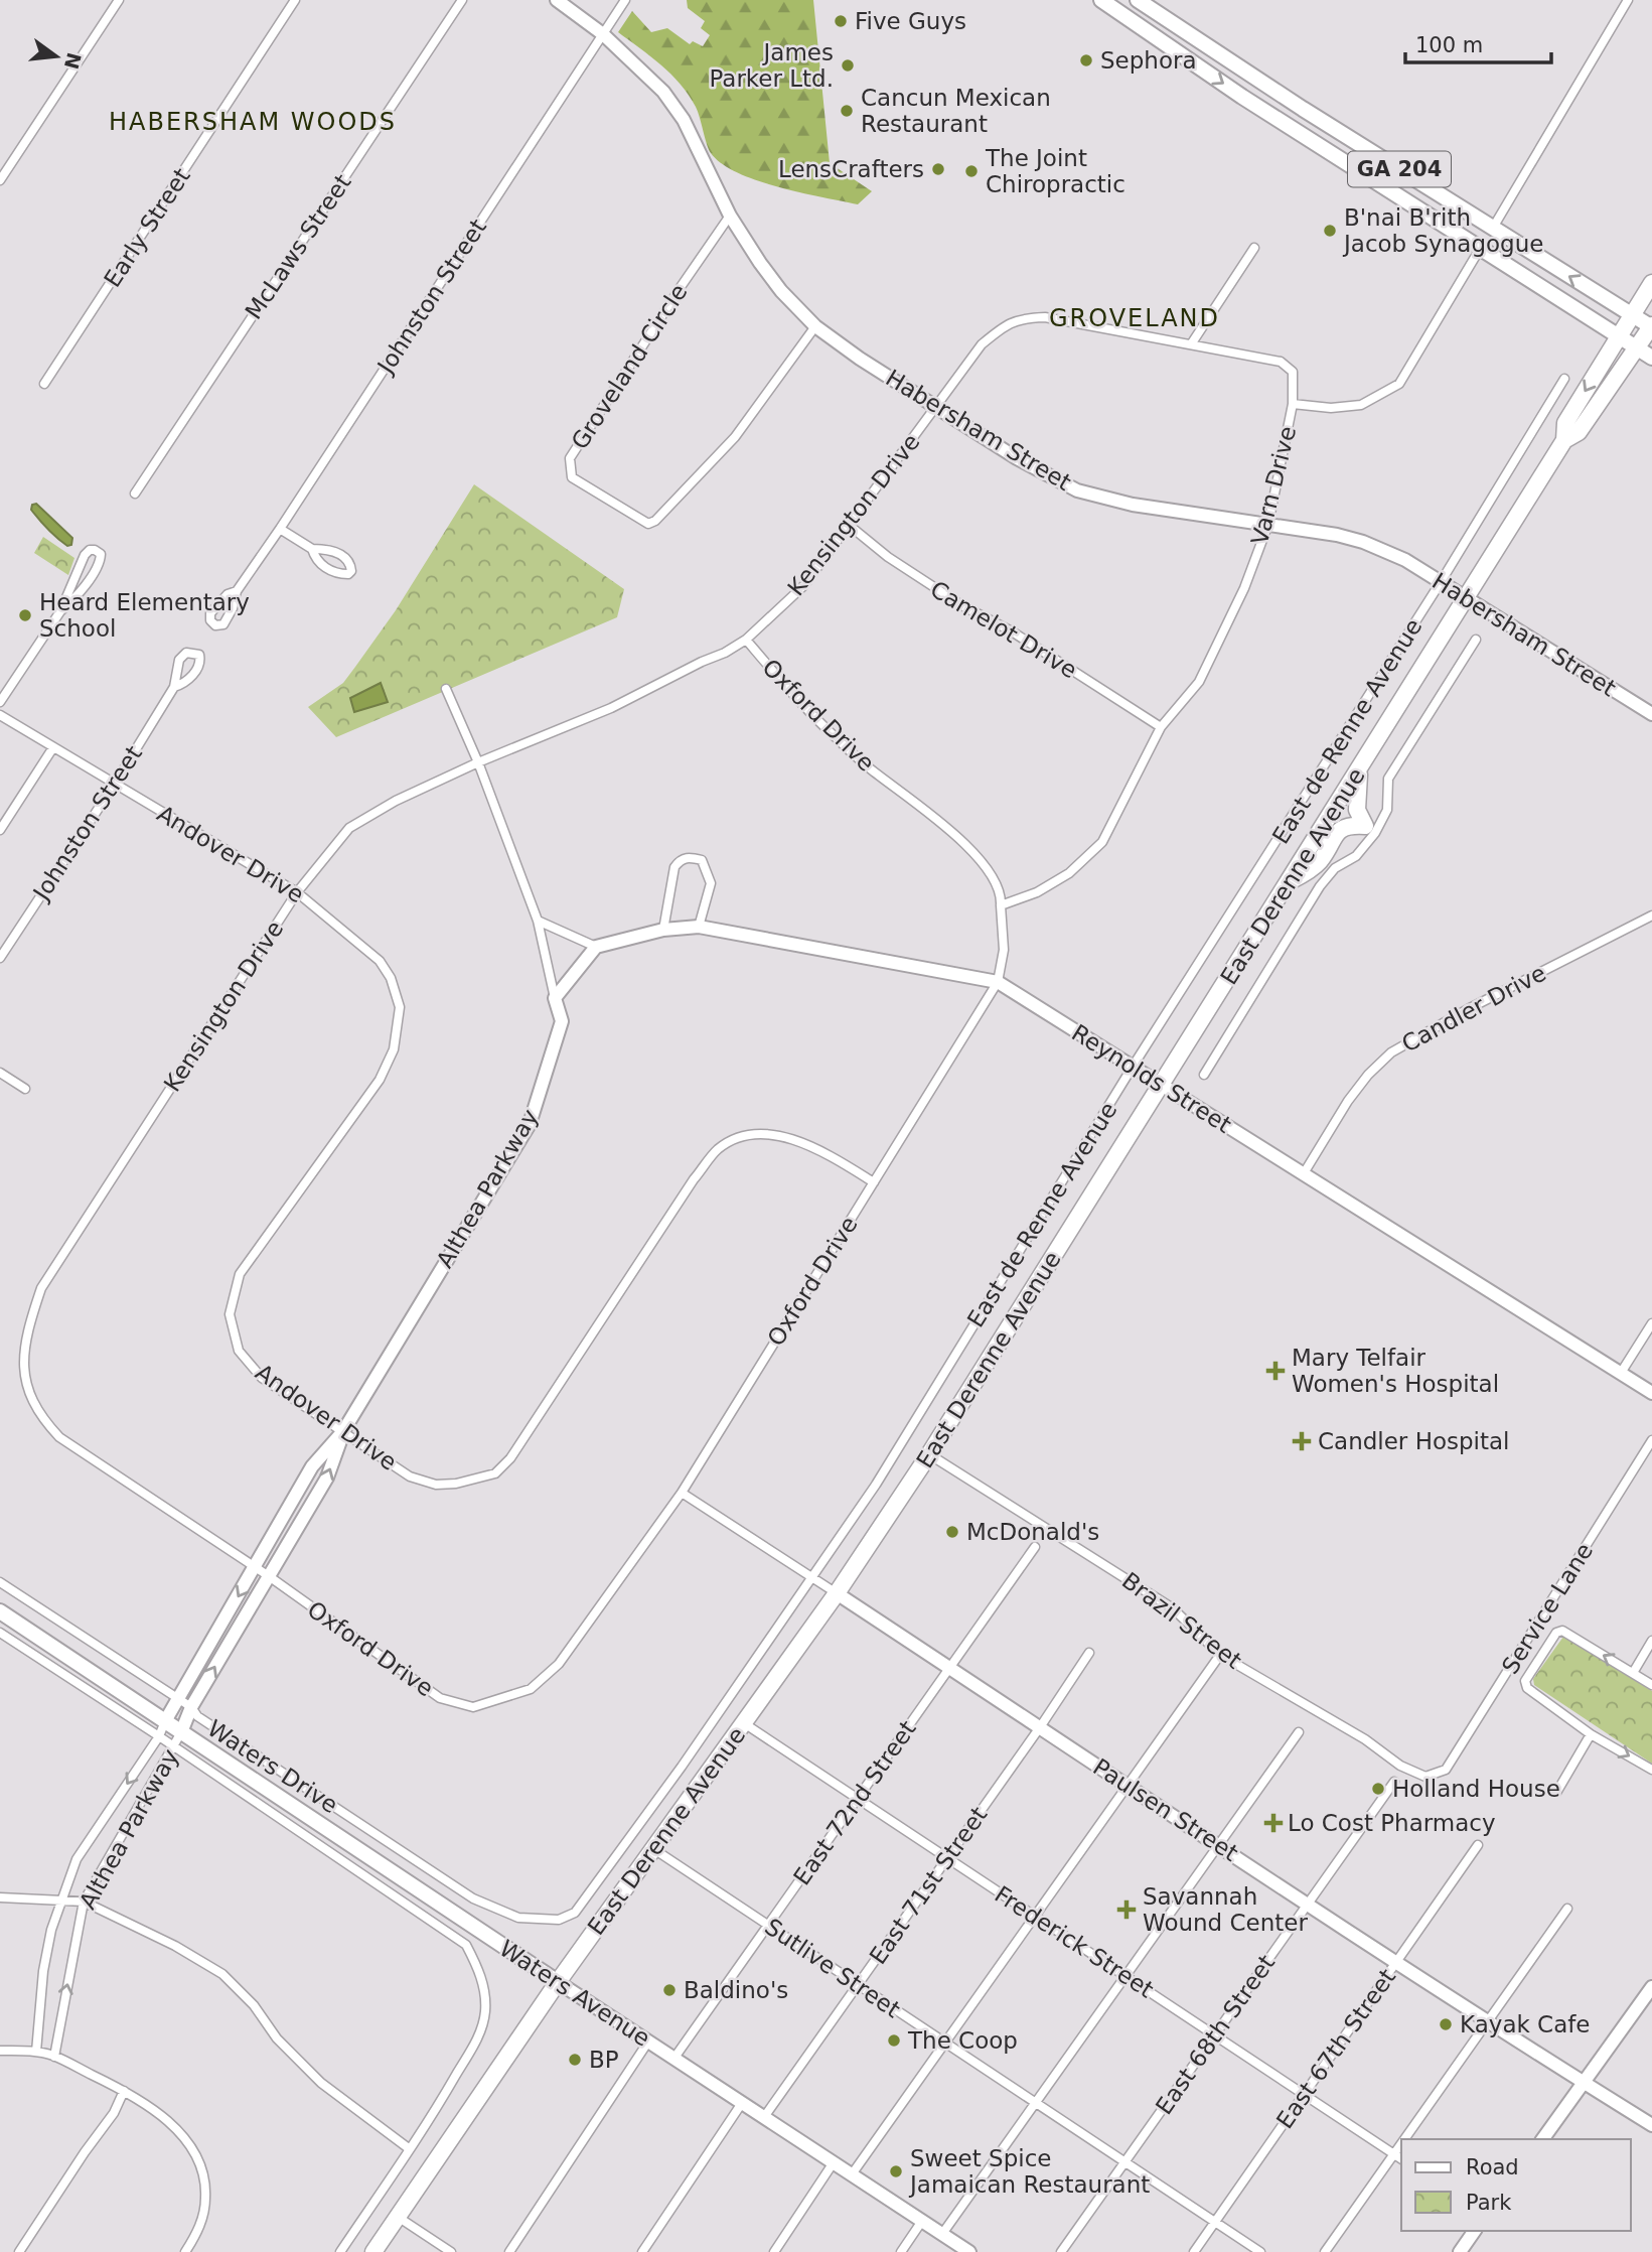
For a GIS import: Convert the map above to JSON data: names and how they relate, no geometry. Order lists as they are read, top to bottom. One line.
{"streets":{"highway":["East Derenne Avenue"],"main road":["GA 204","Waters Drive","Waters Avenue"],"street":["Early Street","McLaws Street","Johnston Street","Groveland Circle","Habersham Street","Varn Drive","Kensington Drive","Camelot Drive","Oxford Drive","East de Renne Avenue","Andover Drive","Candler Drive","Reynolds Street","Althea Parkway","Service Lane","Brazil Street","East 72nd Street","Paulsen Street","East 71st Street","Frederick Street","Sutlive Street","East 68th Street","East 67th Street"]},"crossings":[["GA 204","East Derenne Avenue"],["Johnston Street","Habersham Street"],["Johnston Street","Andover Drive"],["Groveland Circle","Habersham Street"],["Habersham Street","Varn Drive"],["Habersham Street","Kensington Drive"],["Habersham Street","East de Renne Avenue"],["Habersham Street","East Derenne Avenue"],["Varn Drive","Kensington Drive"],["Varn Drive","Camelot Drive"],["Varn Drive","Oxford Drive"],["Kensington Drive","Camelot Drive"],["Kensington Drive","Oxford Drive"],["Kensington Drive","Andover Drive"],["Kensington Drive","Althea Parkway"],["Oxford Drive","Andover Drive"],["Oxford Drive","Reynolds Street"],["Oxford Drive","Althea Parkway"],["Oxford Drive","Paulsen Street"],["East de Renne Avenue","Reynolds Street"],["East de Renne Avenue","Waters Drive"],["East de Renne Avenue","Paulsen Street"],["Andover Drive","Althea Parkway"],["East Derenne Avenue","Reynolds Street"],["East Derenne Avenue","Brazil Street"],["East Derenne Avenue","Paulsen Street"],["East Derenne Avenue","Frederick Street"],["East Derenne Avenue","Sutlive Street"],["East Derenne Avenue","Waters Avenue"],["Candler Drive","Reynolds Street"],["Althea Parkway","Waters Drive"],["Althea Parkway","Waters Avenue"],["Service Lane","Brazil Street"],["Waters Drive","Waters Avenue"],["East 72nd Street","Paulsen Street"],["East 72nd Street","Frederick Street"],["East 72nd Street","Sutlive Street"],["East 72nd Street","Waters Avenue"],["Paulsen Street","East 71st Street"],["Paulsen Street","East 68th Street"],["Paulsen Street","East 67th Street"],["East 71st Street","Frederick Street"],["East 71st Street","Sutlive Street"],["East 71st Street","Waters Avenue"],["Frederick Street","East 68th Street"],["Frederick Street","East 67th Street"],["Sutlive Street","East 68th Street"],["Sutlive Street","East 67th Street"]],"districts":["HABERSHAM WOODS","GROVELAND"],"places":{"other":["Five Guys","Sephora","James Parker Ltd.","Cancun Mexican Restaurant","LensCrafters","The Joint Chiropractic","B'nai B'rith Jacob Synagogue","Heard Elementary School","McDonald's","Holland House","Baldino's","Kayak Cafe","The Coop","BP","Sweet Spice Jamaican Restaurant"],"health":["Mary Telfair Women's Hospital","Candler Hospital","Lo Cost Pharmacy","Savannah Wound Center"]},"legend":["Road","Park"],"scale_bar":"100 m","north":"right"}
